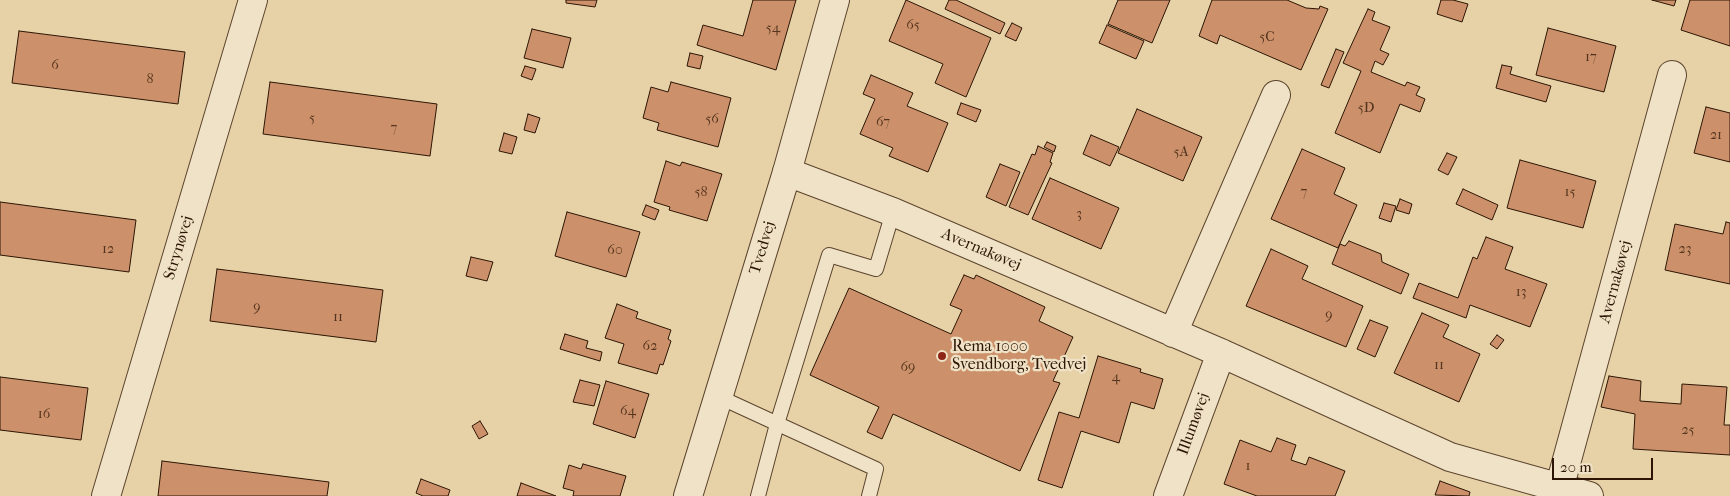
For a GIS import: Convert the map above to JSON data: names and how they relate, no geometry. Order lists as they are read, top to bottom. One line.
{"streets":{"street":["Strynøvej","Tvedvej","Avernakøvej","Illumøvej"]},"crossings":[["Tvedvej","Avernakøvej"],["Avernakøvej","Illumøvej"]],"places":["Rema 1000 Svendborg, Tvedvej"],"house_numbers":["65","54","5C","17","6","8","5D","5","56","67","7","21","5A","58","7","15","3","12","23","60","13","9","9","11","62","11","69","4","64","16","25","1"],"scale_bar":"20 m"}
